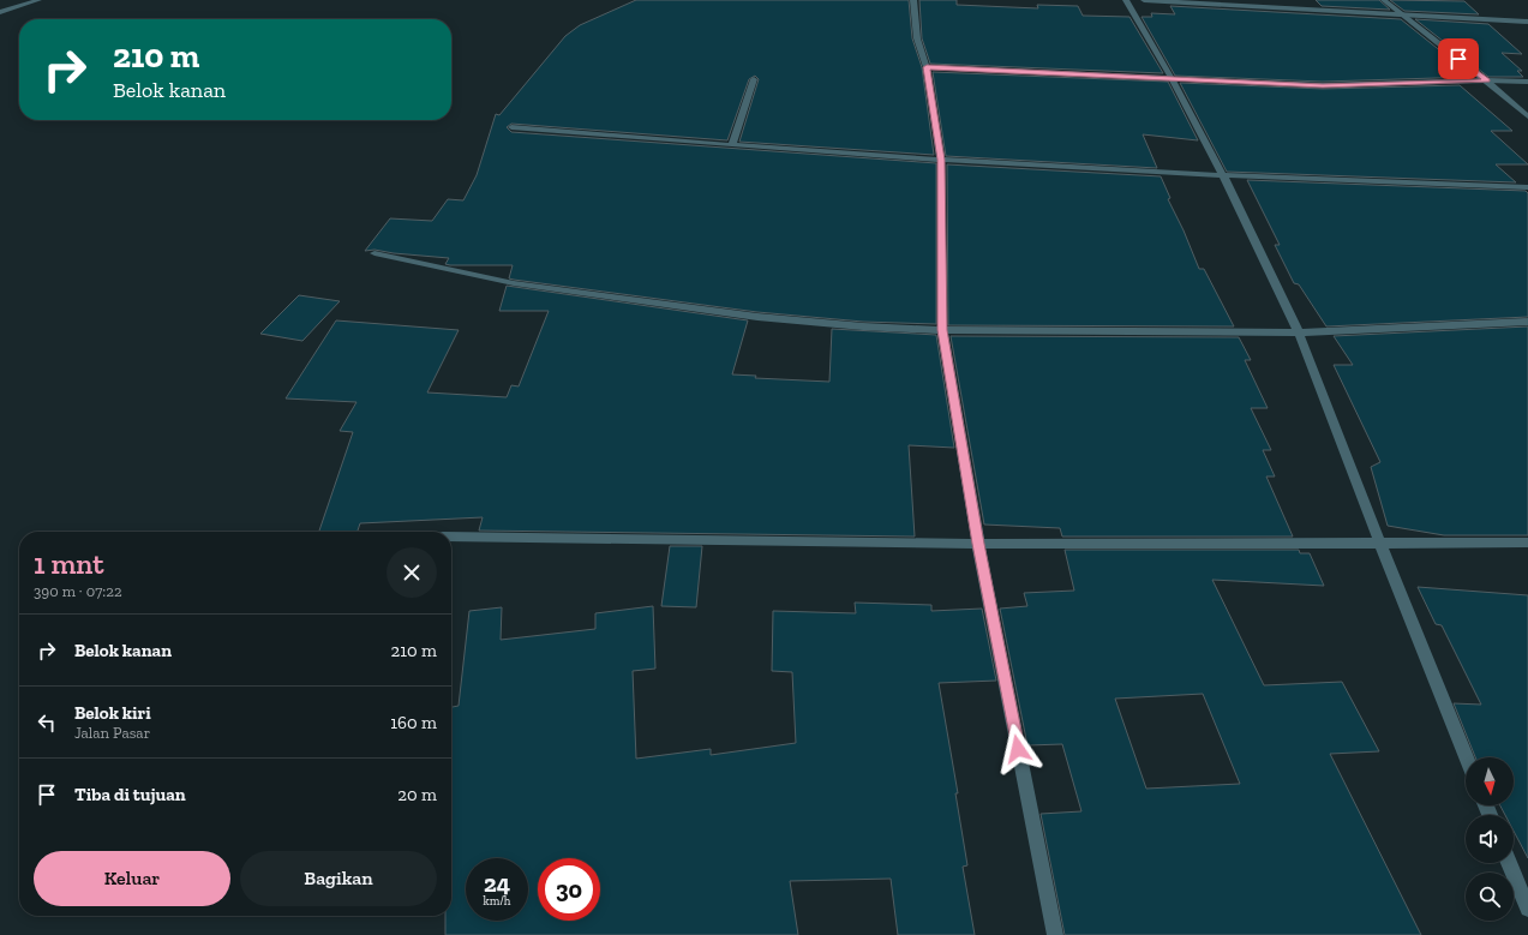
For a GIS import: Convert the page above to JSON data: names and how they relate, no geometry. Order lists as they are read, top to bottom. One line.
{"north":"bottom","page":{"turn":["210 m","Belok kanan"],"heading":["1 mnt","390 m · 07:22"],"list":[{"name":"Belok kanan","value":"210 m"},{"name":"Belok kiri","note":"Jalan Pasar","value":"160 m"},{"name":"Tiba di tujuan","value":"20 m"}],"buttons":["Keluar","Bagikan"],"speed":"24 km/h","limit":"30"}}
